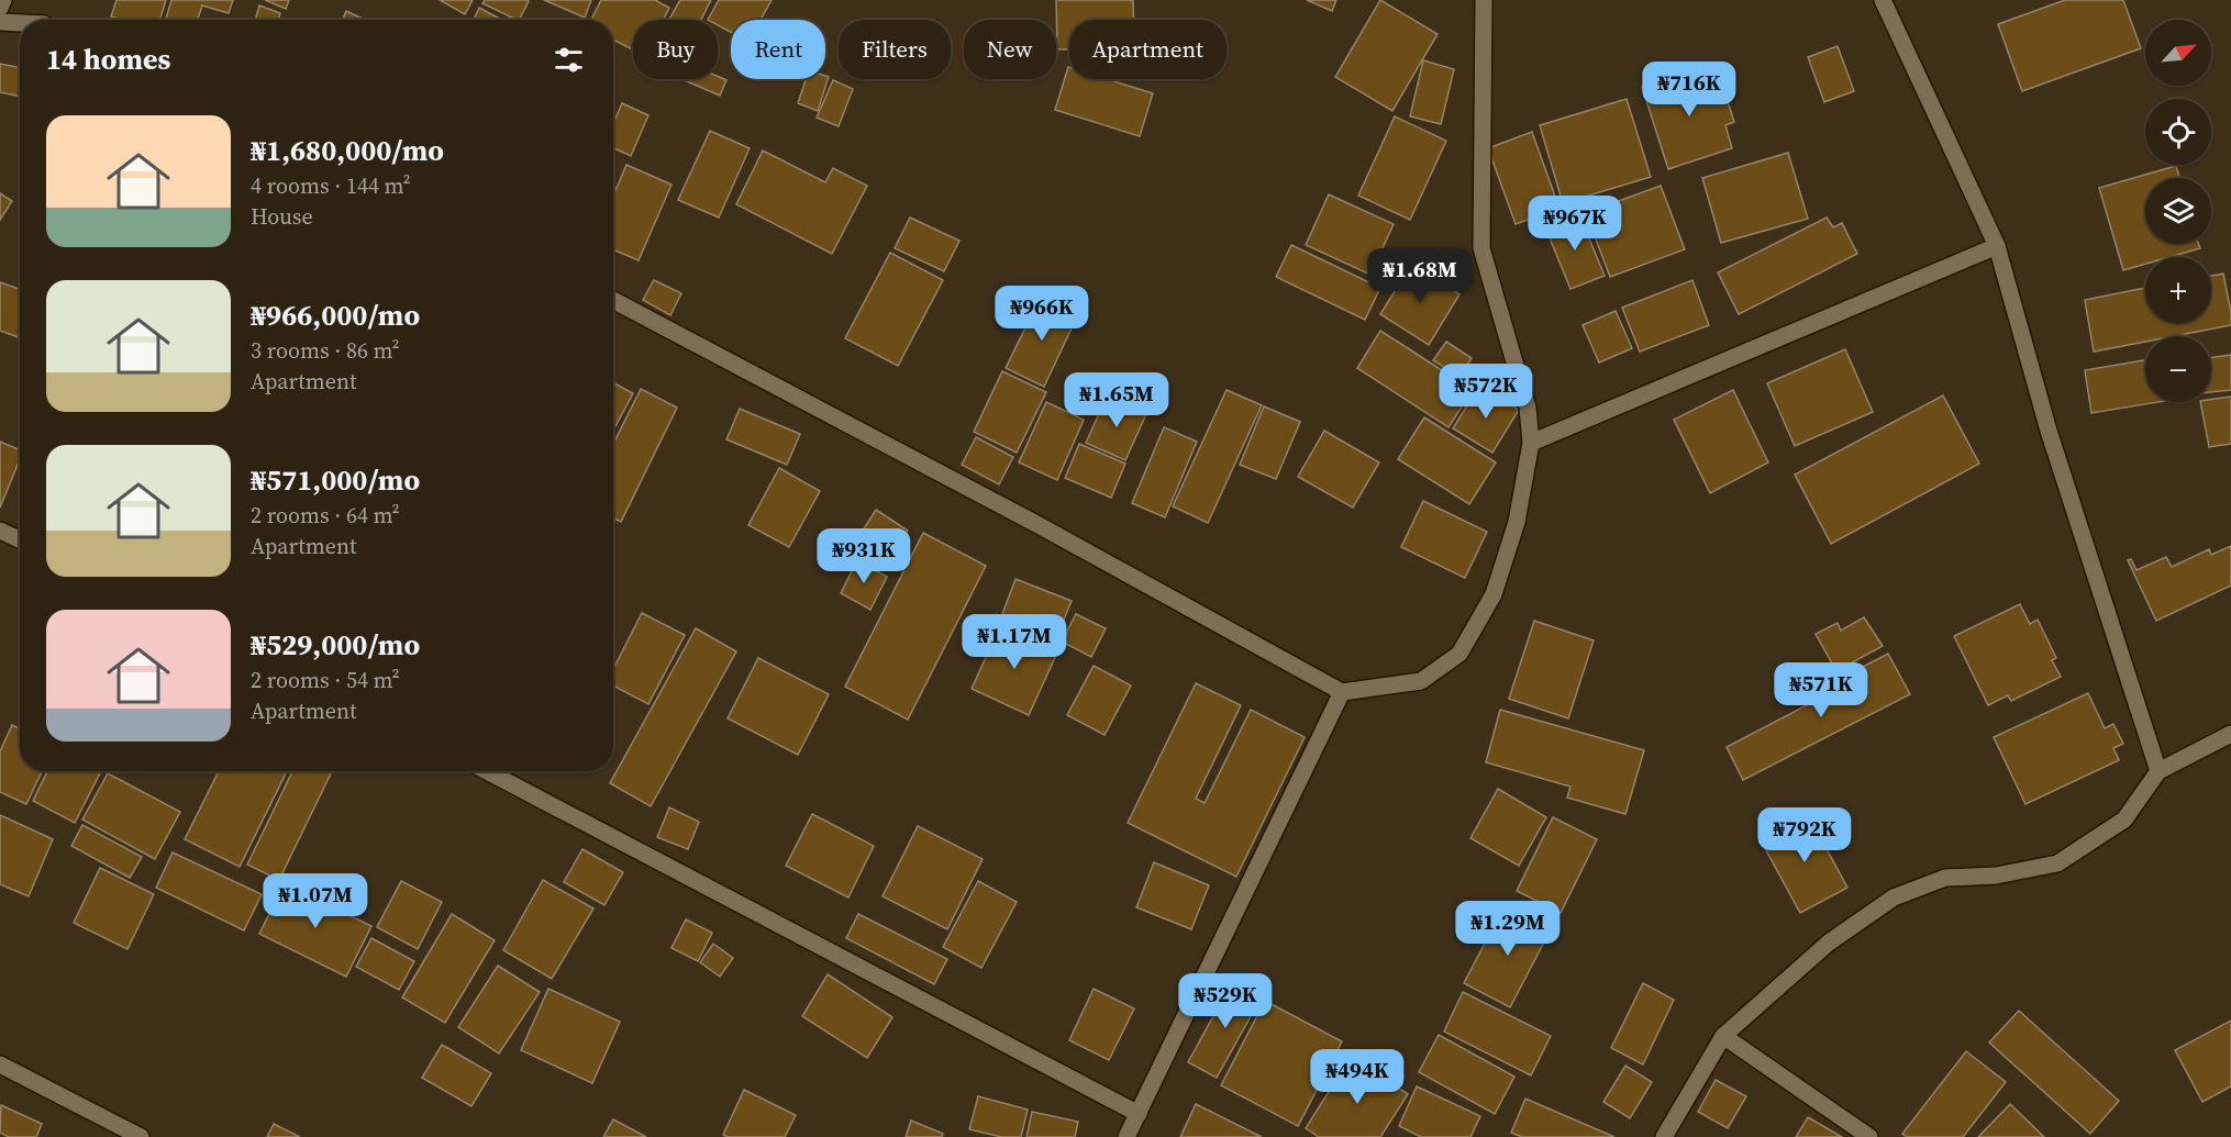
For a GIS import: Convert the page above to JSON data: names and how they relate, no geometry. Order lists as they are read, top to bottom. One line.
{"north":"top right","page":{"map_buttons":["+","−"],"chip":["Buy","Rent","Filters","New","Apartment"],"heading":"14 homes","price":["₦716K","₦967K","₦1.68M","₦966K","₦572K","₦1.65M","₦931K","₦1.17M","₦571K","₦792K","₦1.07M","₦1.29M","₦529K","₦494K"],"list":[{"name":"₦1,680,000/mo","note":"4 rooms · 144 m² · House"},{"name":"₦966,000/mo","note":"3 rooms · 86 m² · Apartment"},{"name":"₦571,000/mo","note":"2 rooms · 64 m² · Apartment"},{"name":"₦529,000/mo","note":"2 rooms · 54 m² · Apartment"}]}}
